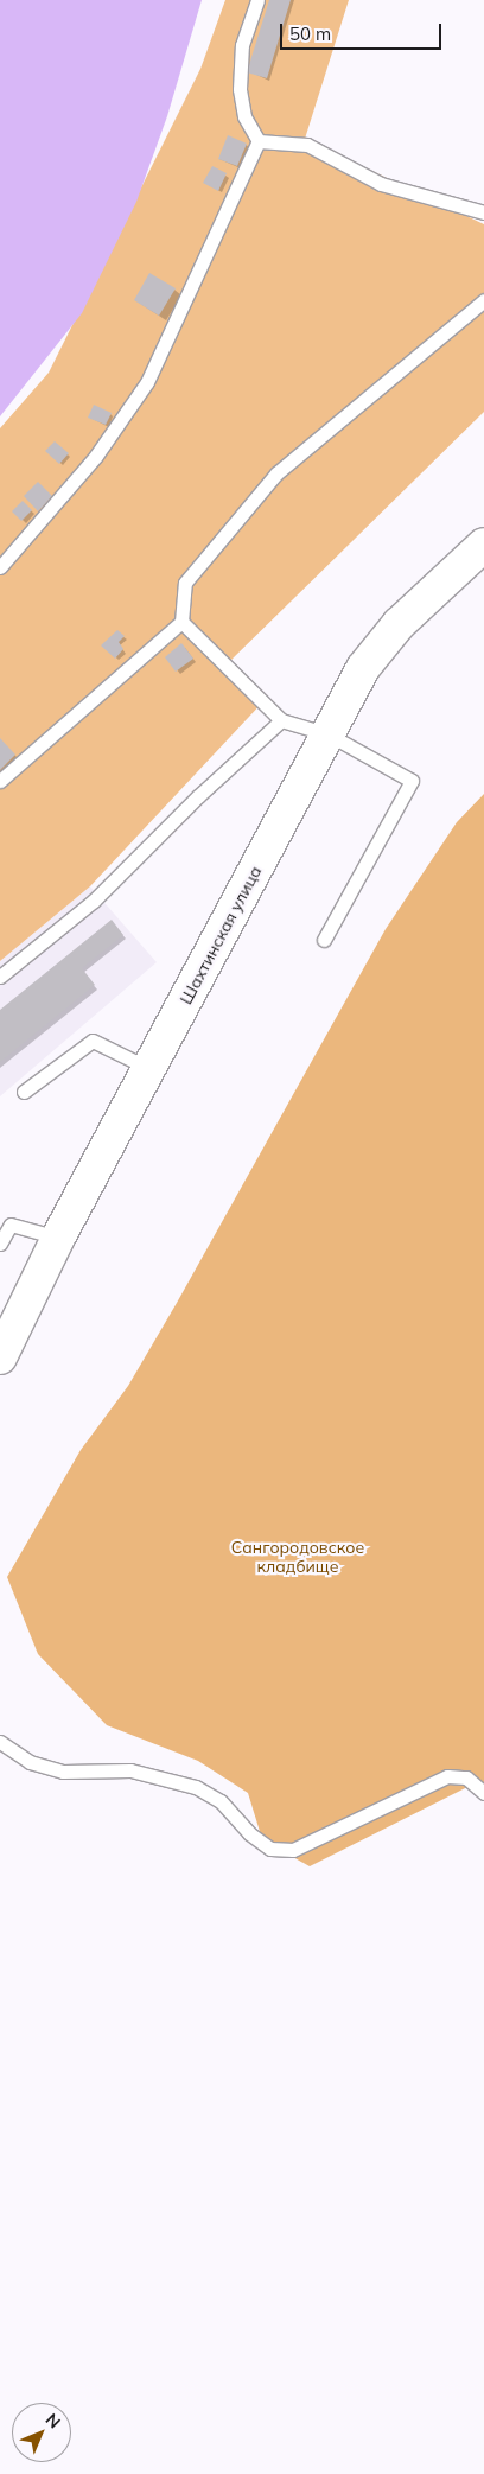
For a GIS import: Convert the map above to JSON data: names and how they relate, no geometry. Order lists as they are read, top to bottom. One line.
{"streets":{"street":["Шахтинская улица"]},"parks":["Сангородовское кладбище"],"scale_bar":"50 m","north":"top right"}
